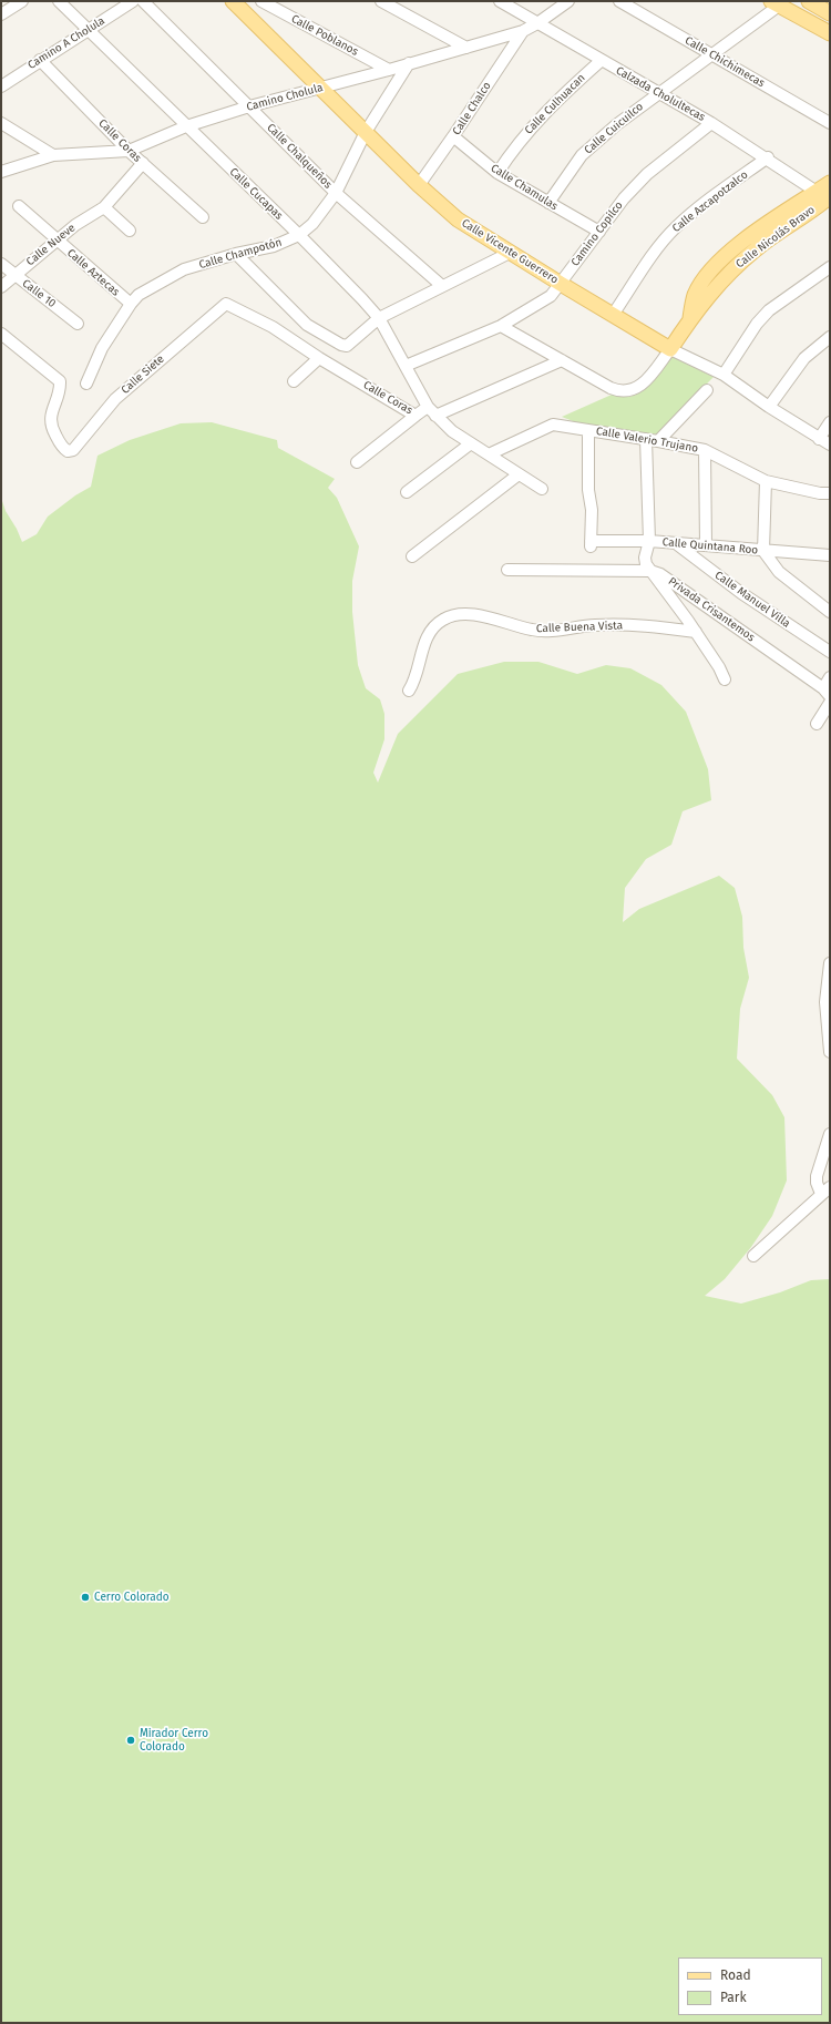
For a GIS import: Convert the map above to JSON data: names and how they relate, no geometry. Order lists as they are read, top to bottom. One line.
{"streets":{"main road":["Calle Nicolás Bravo","Calle Vicente Guerrero"],"street":["Calle Poblanos","Camino A Cholula","Calle Chichimecas","Calzada Cholultecas","Camino Cholula","Calle Culhuacan","Calle Chalco","Calle Cuicuilco","Calle Coras","Calle Chalqueños","Calle Chamulas","Calle Cucapas","Calle Azcapotzalco","Camino Copilco","Calle Nueve","Calle Champotón","Calle Aztecas","Calle 10","Calle Siete","Calle Valerio Trujano","Calle Quintana Roo","Calle Manuel Villa","Privada Crisantemos","Calle Buena Vista"]},"crossings":[["Calle Poblanos","Camino Cholula"],["Camino A Cholula","Calle Coras"],["Camino A Cholula","Calle Cucapas"],["Calle Chichimecas","Calle Cuicuilco"],["Calzada Cholultecas","Camino Cholula"],["Calzada Cholultecas","Calle Culhuacan"],["Calzada Cholultecas","Calle Cuicuilco"],["Calzada Cholultecas","Calle Azcapotzalco"],["Calzada Cholultecas","Camino Copilco"],["Calzada Cholultecas","Calle Nicolás Bravo"],["Camino Cholula","Calle Chalco"],["Camino Cholula","Calle Coras"],["Camino Cholula","Calle Chalqueños"],["Camino Cholula","Calle Cucapas"],["Camino Cholula","Calle Vicente Guerrero"],["Camino Cholula","Calle Champotón"],["Calle Culhuacan","Calle Chamulas"],["Calle Chalco","Calle Chamulas"],["Calle Chalco","Calle Vicente Guerrero"],["Calle Cuicuilco","Calle Chamulas"],["Calle Coras","Calle Cucapas"],["Calle Coras","Calle Nueve"],["Calle Coras","Calle Siete"],["Calle Chalqueños","Calle Champotón"],["Calle Chamulas","Camino Copilco"],["Calle Cucapas","Camino Copilco"],["Calle Cucapas","Calle Champotón"],["Calle Azcapotzalco","Calle Vicente Guerrero"],["Camino Copilco","Calle Vicente Guerrero"],["Calle Nicolás Bravo","Calle Vicente Guerrero"],["Calle Nueve","Calle Aztecas"],["Calle Nueve","Calle 10"],["Calle Vicente Guerrero","Calle Champotón"],["Calle Champotón","Calle Aztecas"],["Calle Valerio Trujano","Calle Quintana Roo"],["Calle Quintana Roo","Calle Manuel Villa"]],"places":["Cerro Colorado","Mirador Cerro Colorado"],"legend":["Road","Park"]}
